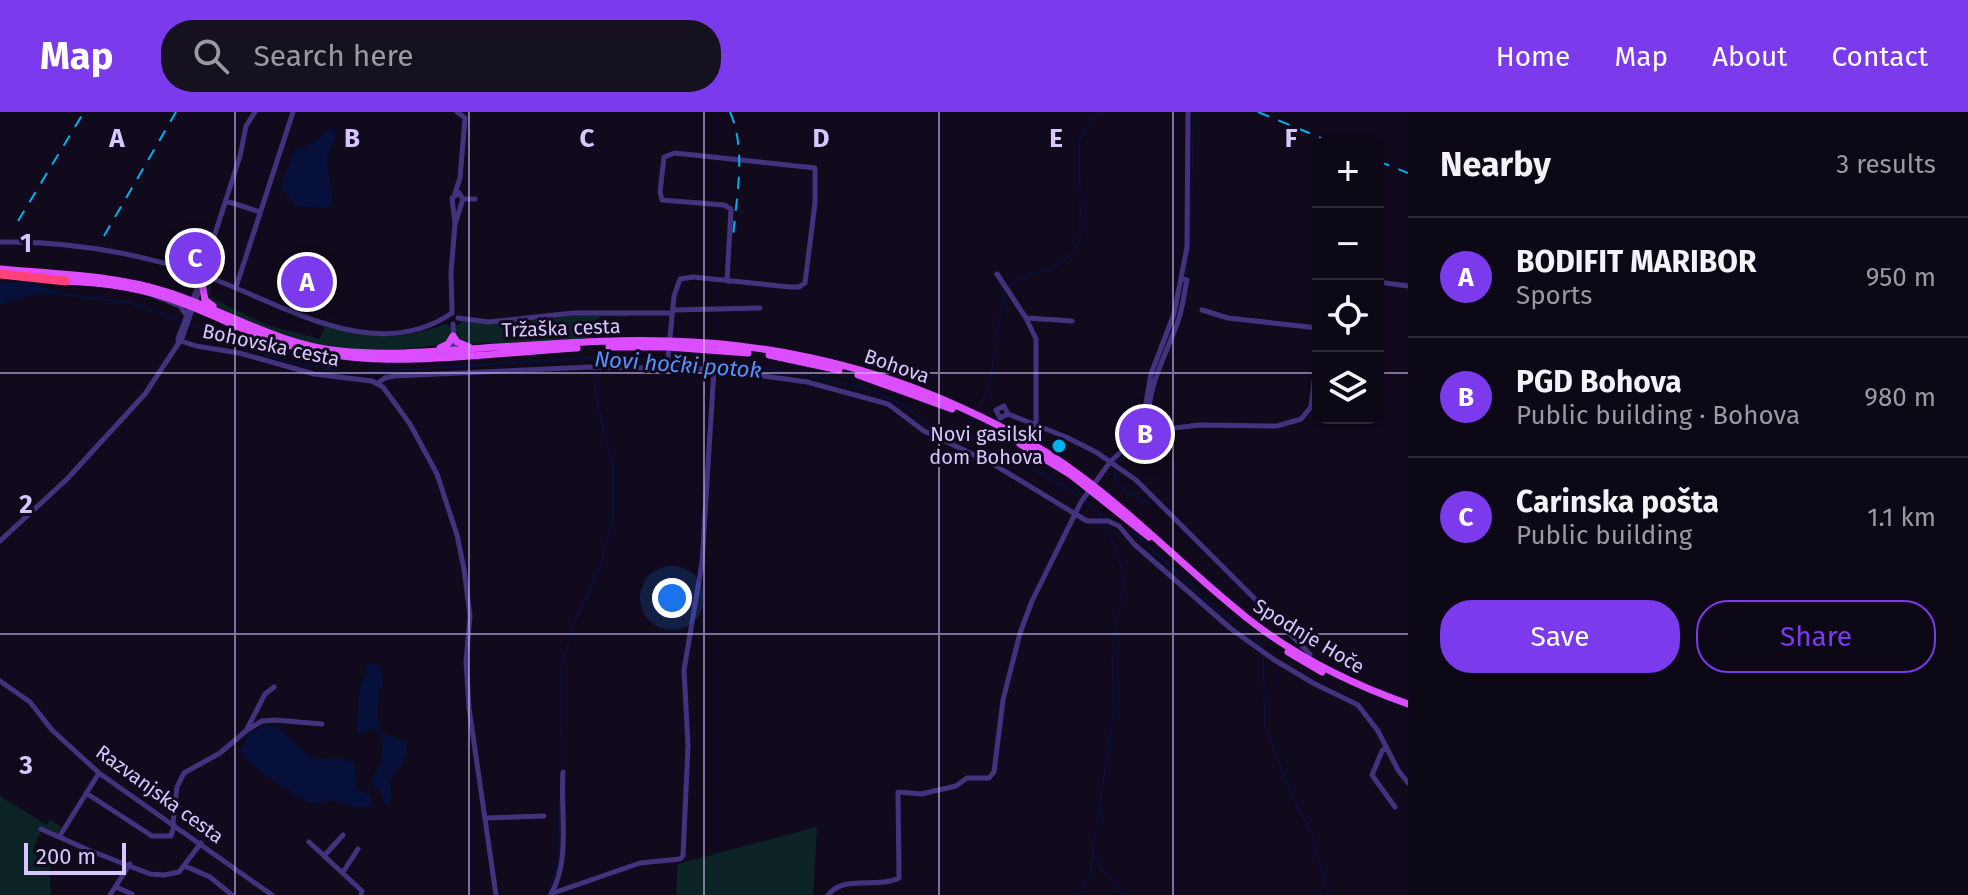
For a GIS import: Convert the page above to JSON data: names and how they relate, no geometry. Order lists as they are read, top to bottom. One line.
{"streets":{"main road":["Tržaška cesta","Bohova","Spodnje Hoče"],"street":["Bohovska cesta","Razvanjska cesta"]},"crossings":[["Tržaška cesta","Bohova"],["Bohova","Spodnje Hoče"]],"water":["Novi hočki potok"],"places":["Novi gasilski dom Bohova"],"scale_bar":"200 m","page":{"header":"Map","search":"Search here","nav":["Home","Map","About","Contact"],"heading":["Nearby","3 results"],"map_buttons":["+","−"],"list":[{"mark":"A","name":"BODIFIT MARIBOR","note":"Sports","value":"950 m"},{"mark":"B","name":"PGD Bohova","note":"Public building · Bohova","value":"980 m"},{"mark":"C","name":"Carinska pošta","note":"Public building","value":"1.1 km"}],"pins":["C","A","B"],"buttons":["Save","Share"],"scale":"200 m"},"grid":{"columns":["A","B","C","D","E","F"],"rows":["1","2","3"]}}
